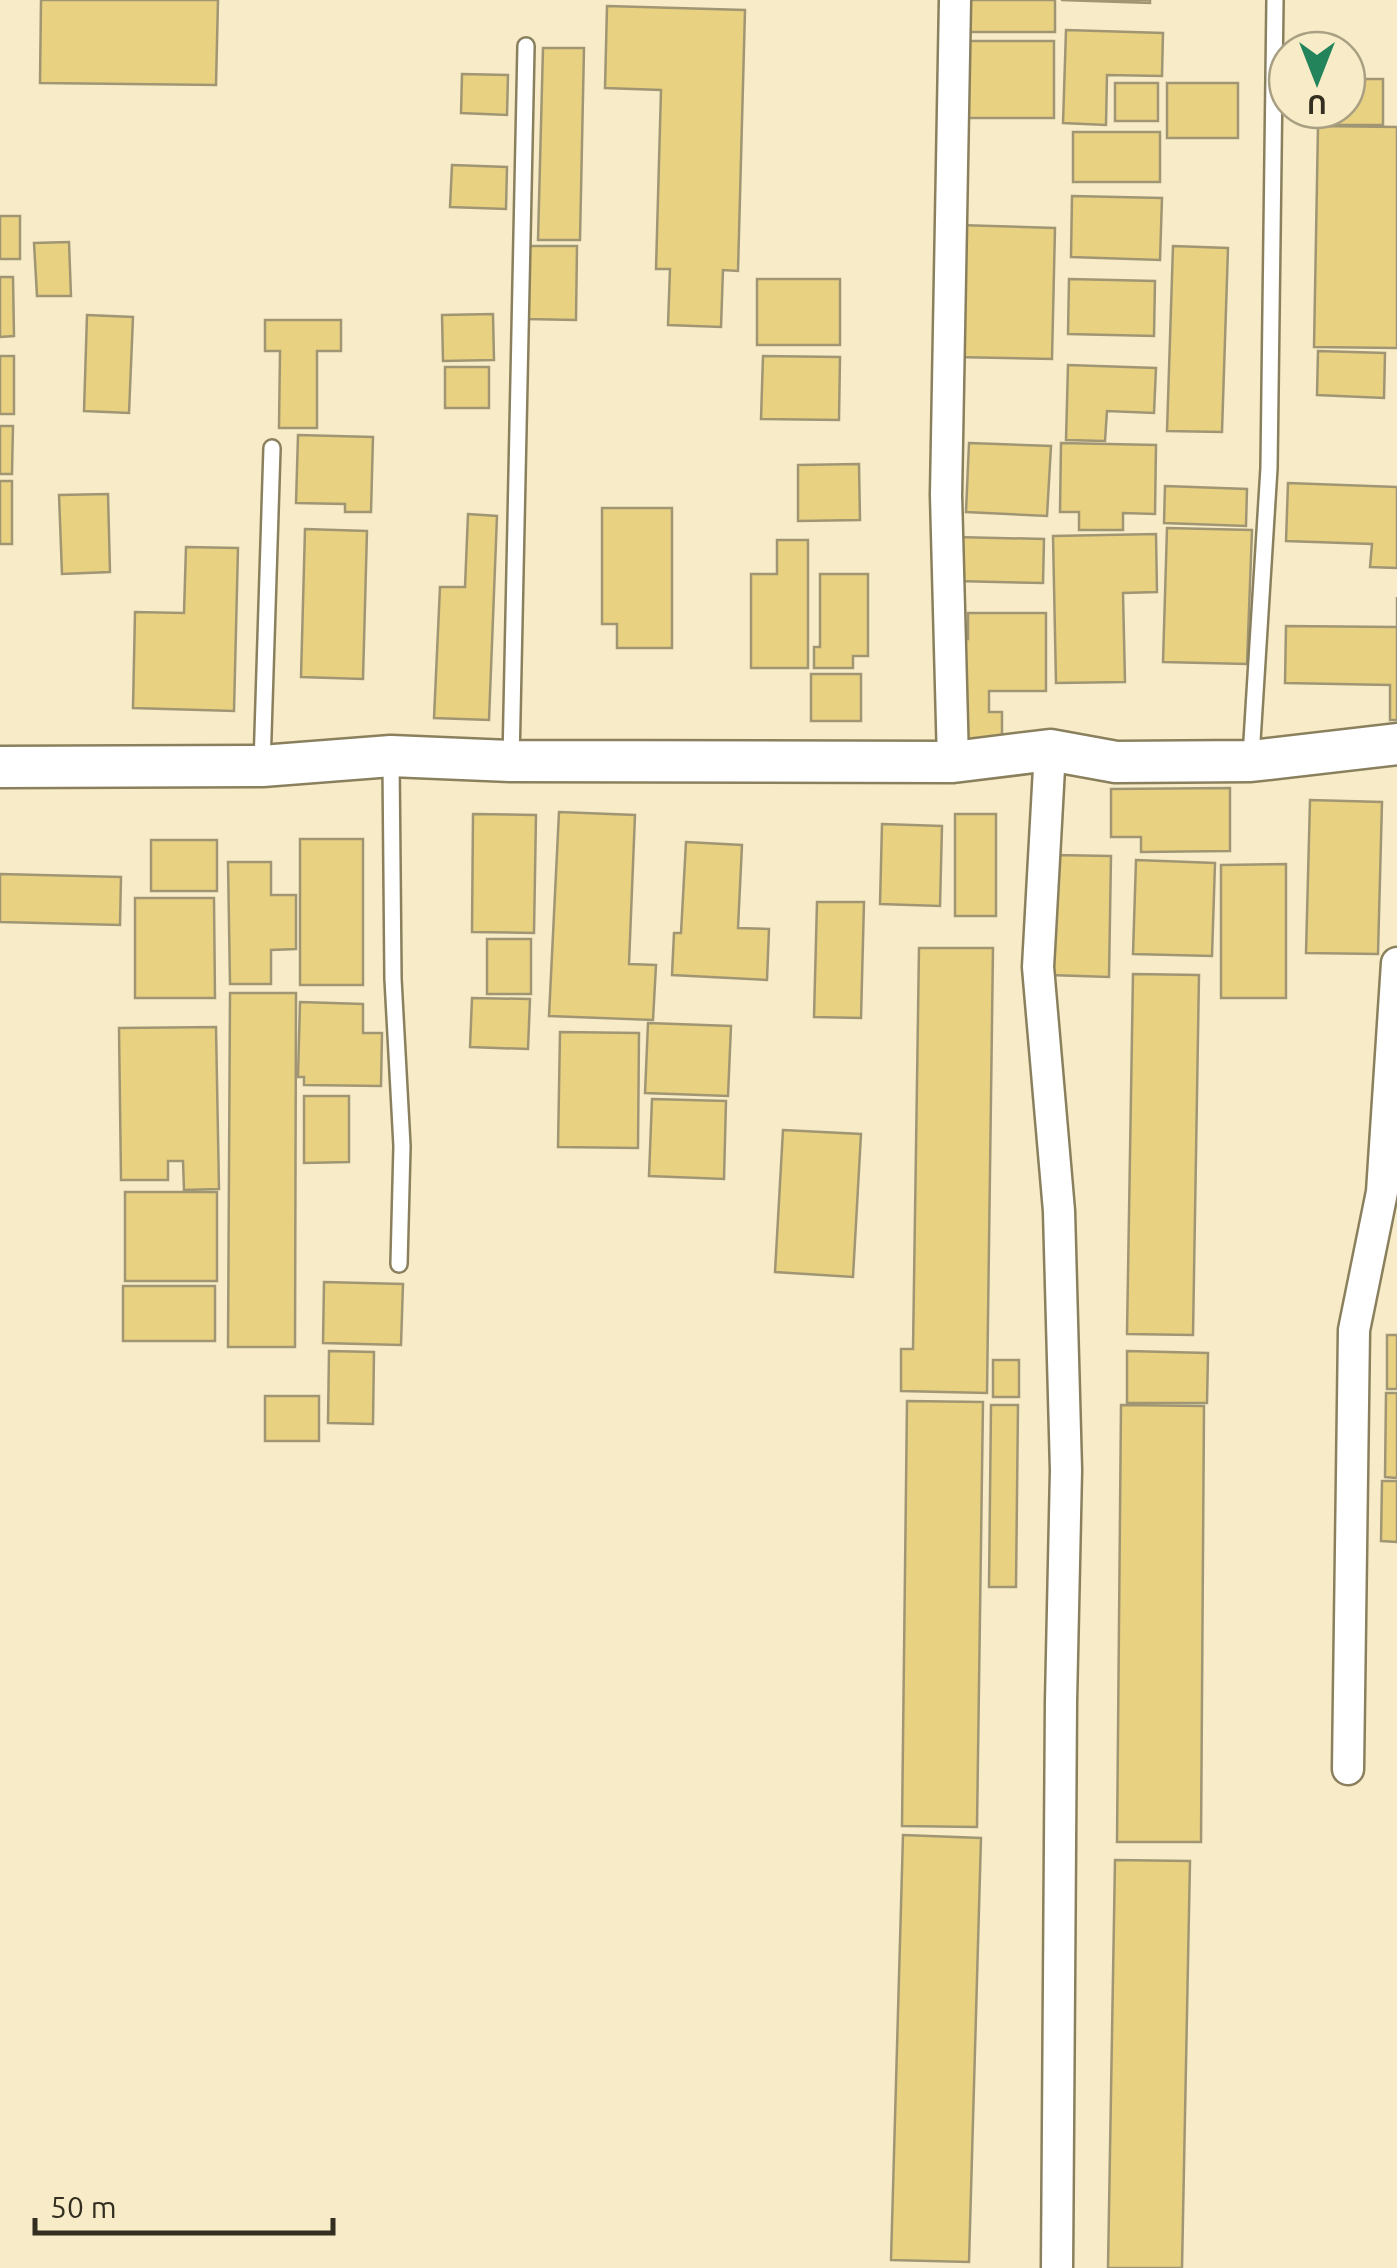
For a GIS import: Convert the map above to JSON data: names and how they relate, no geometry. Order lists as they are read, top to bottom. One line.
{"scale_bar":"50 m","north":"bottom"}
